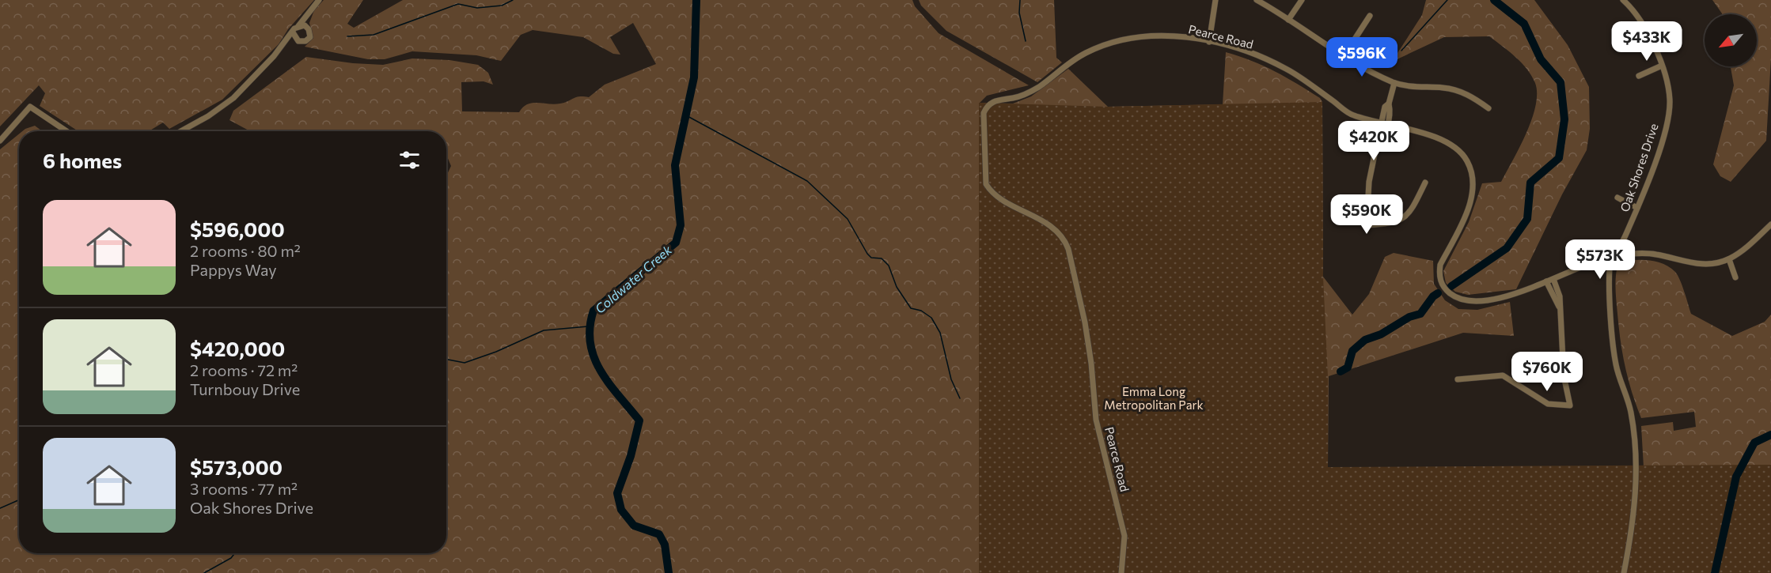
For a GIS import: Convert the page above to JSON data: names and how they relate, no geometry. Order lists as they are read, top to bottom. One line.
{"streets":{"street":["Pearce Road","Oak Shores Drive"]},"crossings":[["Pearce Road","Oak Shores Drive"]],"water":["Coldwater Creek"],"parks":["Emma Long Metropolitan Park"],"north":"bottom left","page":{"price":["$433K","$596K","$420K","$590K","$573K","$760K"],"heading":"6 homes","list":[{"name":"$596,000","note":"2 rooms · 80 m² · Pappys Way"},{"name":"$420,000","note":"2 rooms · 72 m² · Turnbouy Drive"},{"name":"$573,000","note":"3 rooms · 77 m² · Oak Shores Drive"}]}}
